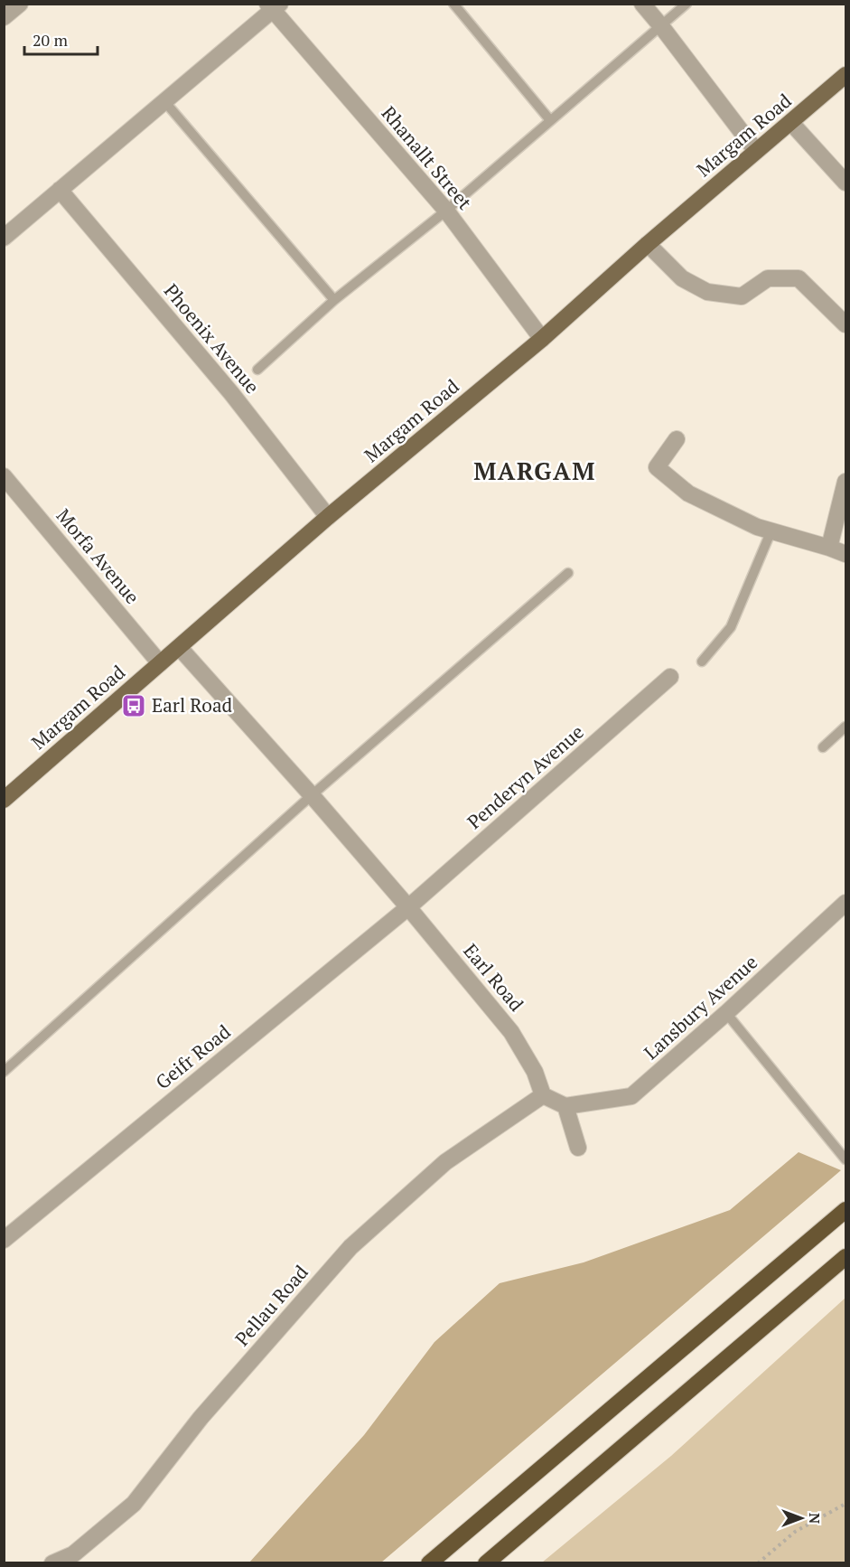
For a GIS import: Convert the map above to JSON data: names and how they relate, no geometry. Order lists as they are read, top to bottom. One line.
{"streets":{"main road":["Margam Road"],"street":["Rhanallt Street","Phoenix Avenue","Morfa Avenue","Penderyn Avenue","Earl Road","Lansbury Avenue","Geifr Road","Pellau Road"]},"crossings":[["Margam Road","Rhanallt Street"],["Margam Road","Phoenix Avenue"],["Margam Road","Morfa Avenue"],["Margam Road","Earl Road"],["Penderyn Avenue","Earl Road"],["Penderyn Avenue","Geifr Road"],["Earl Road","Geifr Road"],["Earl Road","Pellau Road"]],"districts":["MARGAM"],"places":{"bus stop":["Earl Road"]},"scale_bar":"20 m","north":"right"}
